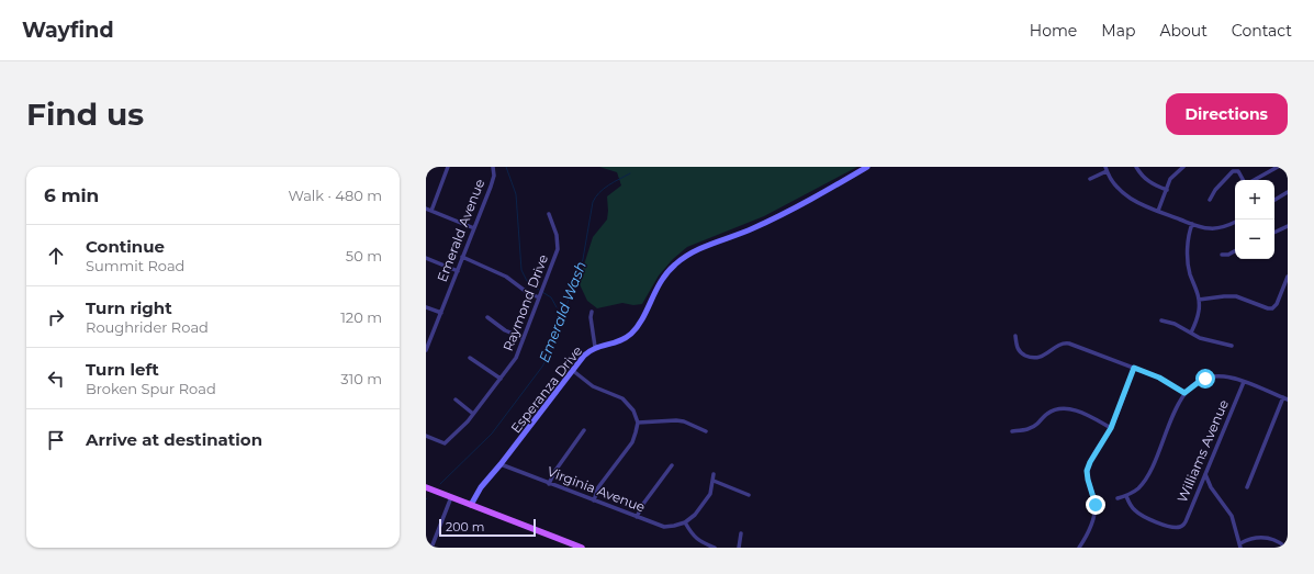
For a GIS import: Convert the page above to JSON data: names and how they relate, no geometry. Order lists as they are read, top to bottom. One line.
{"streets":{"main road":["Esperanza Drive"],"street":["Emerald Avenue","Raymond Drive","Williams Avenue","Virginia Avenue"]},"crossings":[["Esperanza Drive","Virginia Avenue"]],"water":["Emerald Wash"],"scale_bar":"200 m","page":{"header":"Wayfind","nav":["Home","Map","About","Contact"],"buttons":"Directions","title":"Find us","heading":["6 min","Walk · 480 m"],"map_buttons":["+","−"],"list":[["Continue","Summit Road","50 m"],["Turn right","Roughrider Road","120 m"],["Turn left","Broken Spur Road","310 m"],"Arrive at destination"],"scale":"200 m"}}
